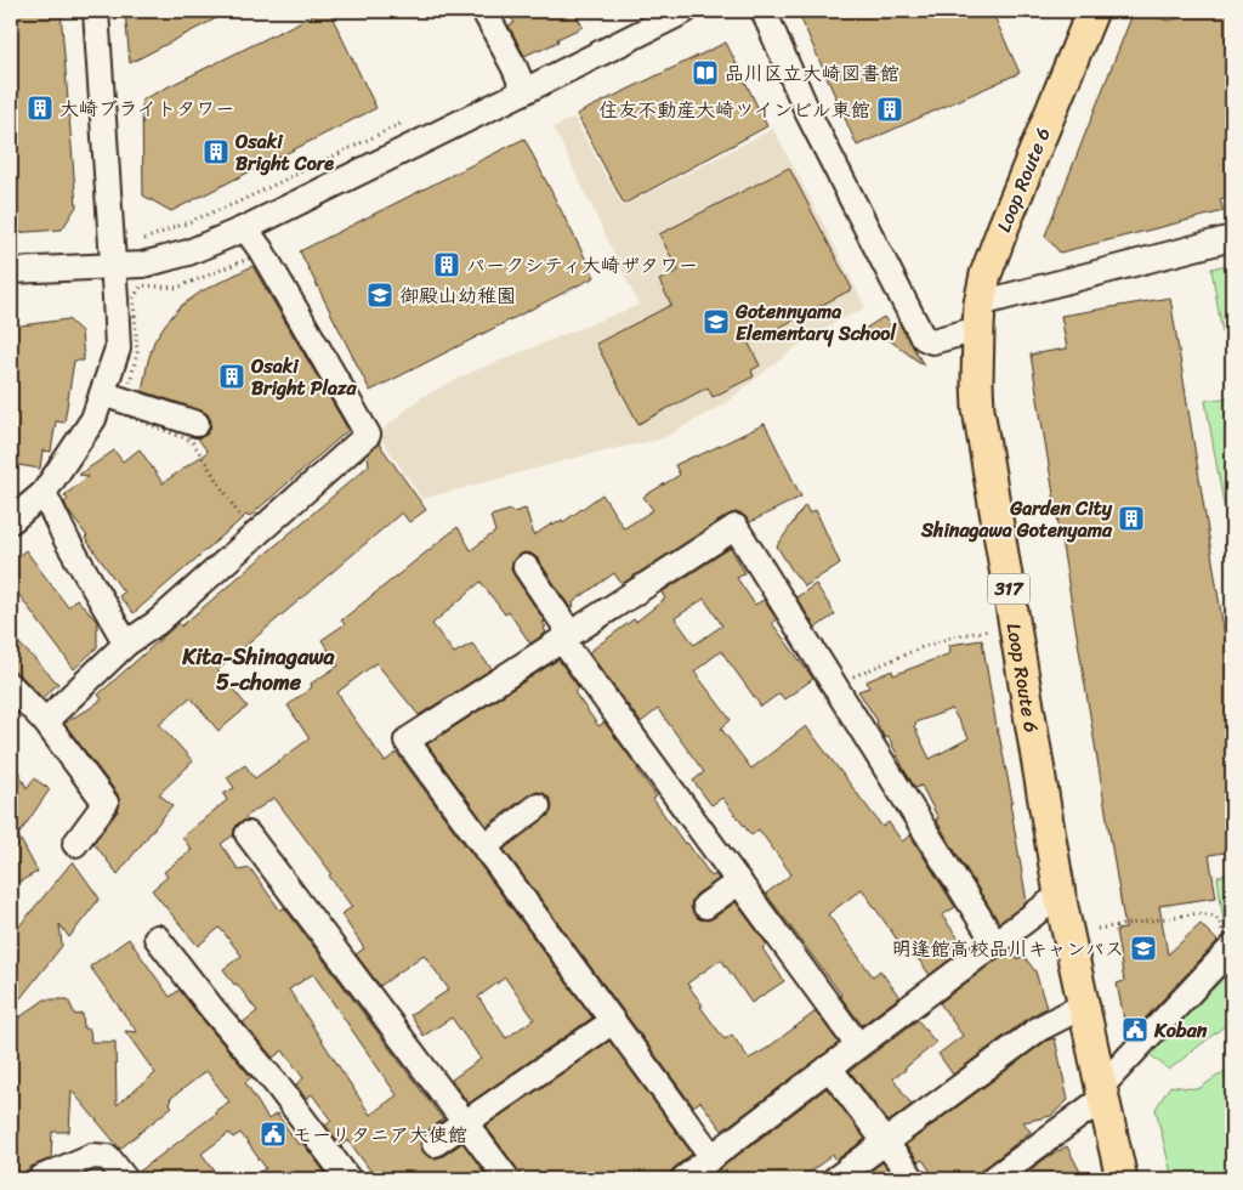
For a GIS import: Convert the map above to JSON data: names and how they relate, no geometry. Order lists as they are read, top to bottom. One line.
{"streets":{"main road":["Loop Route 6","317"]},"districts":["Kita-Shinagawa 5-chome"],"places":{"library":["品川区立大崎図書館"],"building":["大崎ブライトタワー","住友不動産大崎ツインビル東館","Osaki Bright Core","パークシティ大崎ザタワー","Osaki Bright Plaza","Garden City Shinagawa Gotenyama"],"school or university":["御殿山幼稚園","Gotennyama Elementary School","明逢館高校品川キャンパス"],"public building":["Koban","モーリタニア大使館"]}}
